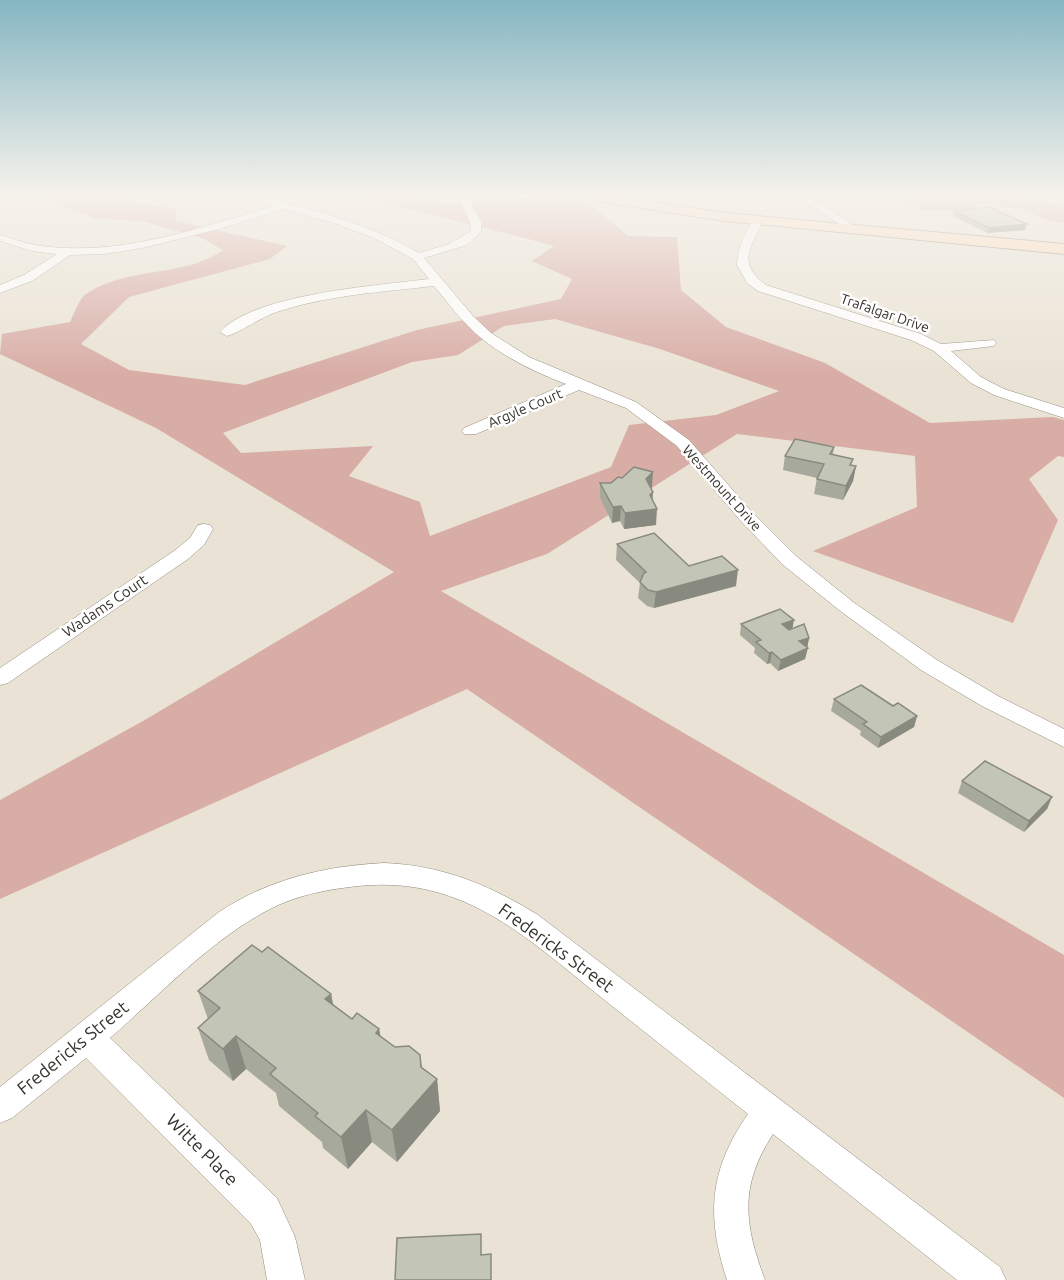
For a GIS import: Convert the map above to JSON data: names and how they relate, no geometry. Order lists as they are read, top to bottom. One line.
{"streets":{"street":["Trafalgar Drive","Argyle Court","Westmount Drive","Wadams Court","Fredericks Street","Witte Place"]},"crossings":[["Argyle Court","Westmount Drive"],["Fredericks Street","Witte Place"]]}
